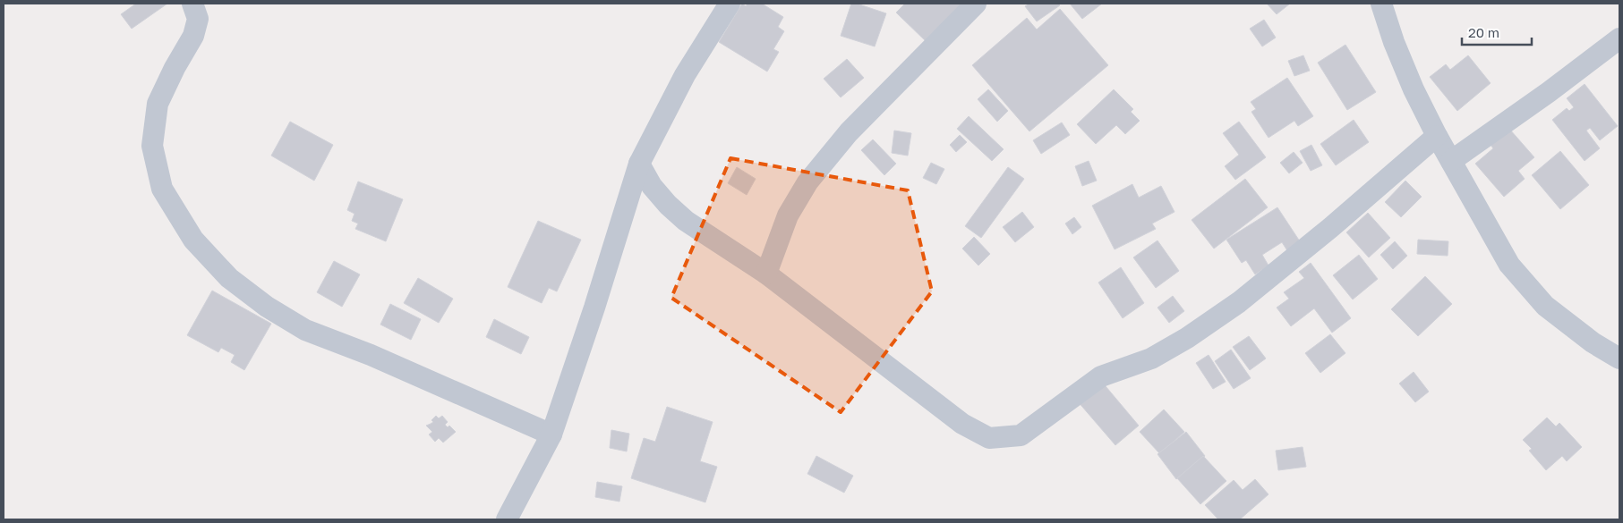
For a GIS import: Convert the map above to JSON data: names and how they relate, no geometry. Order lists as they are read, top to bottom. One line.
{"scale_bar":"20 m"}
